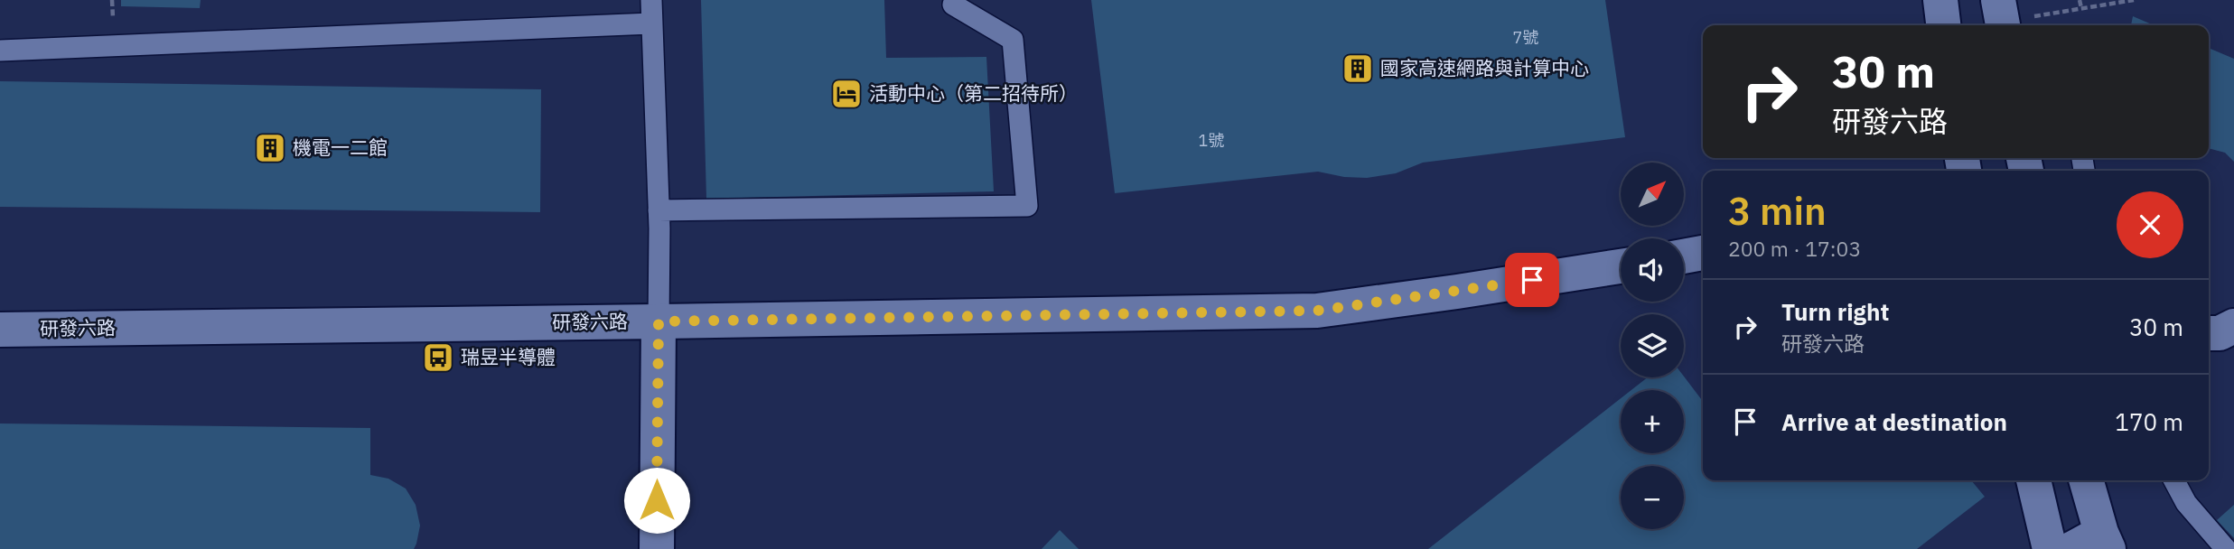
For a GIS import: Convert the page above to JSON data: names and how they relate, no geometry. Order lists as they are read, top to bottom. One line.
{"streets":{"street":["研發六路"]},"places":{"building":["國家高速網路與計算中心","機電一二館"],"hotel":["活動中心（第二招待所）"],"bus stop":["瑞昱半導體"]},"house_numbers":["7號","1號"],"north":"top right","page":{"turn":["30 m","研發六路"],"map_buttons":["+","−"],"heading":["3 min","200 m · 17:03"],"list":[{"name":"Turn right","note":"研發六路","value":"30 m"},{"name":"Arrive at destination","value":"170 m"}]}}
